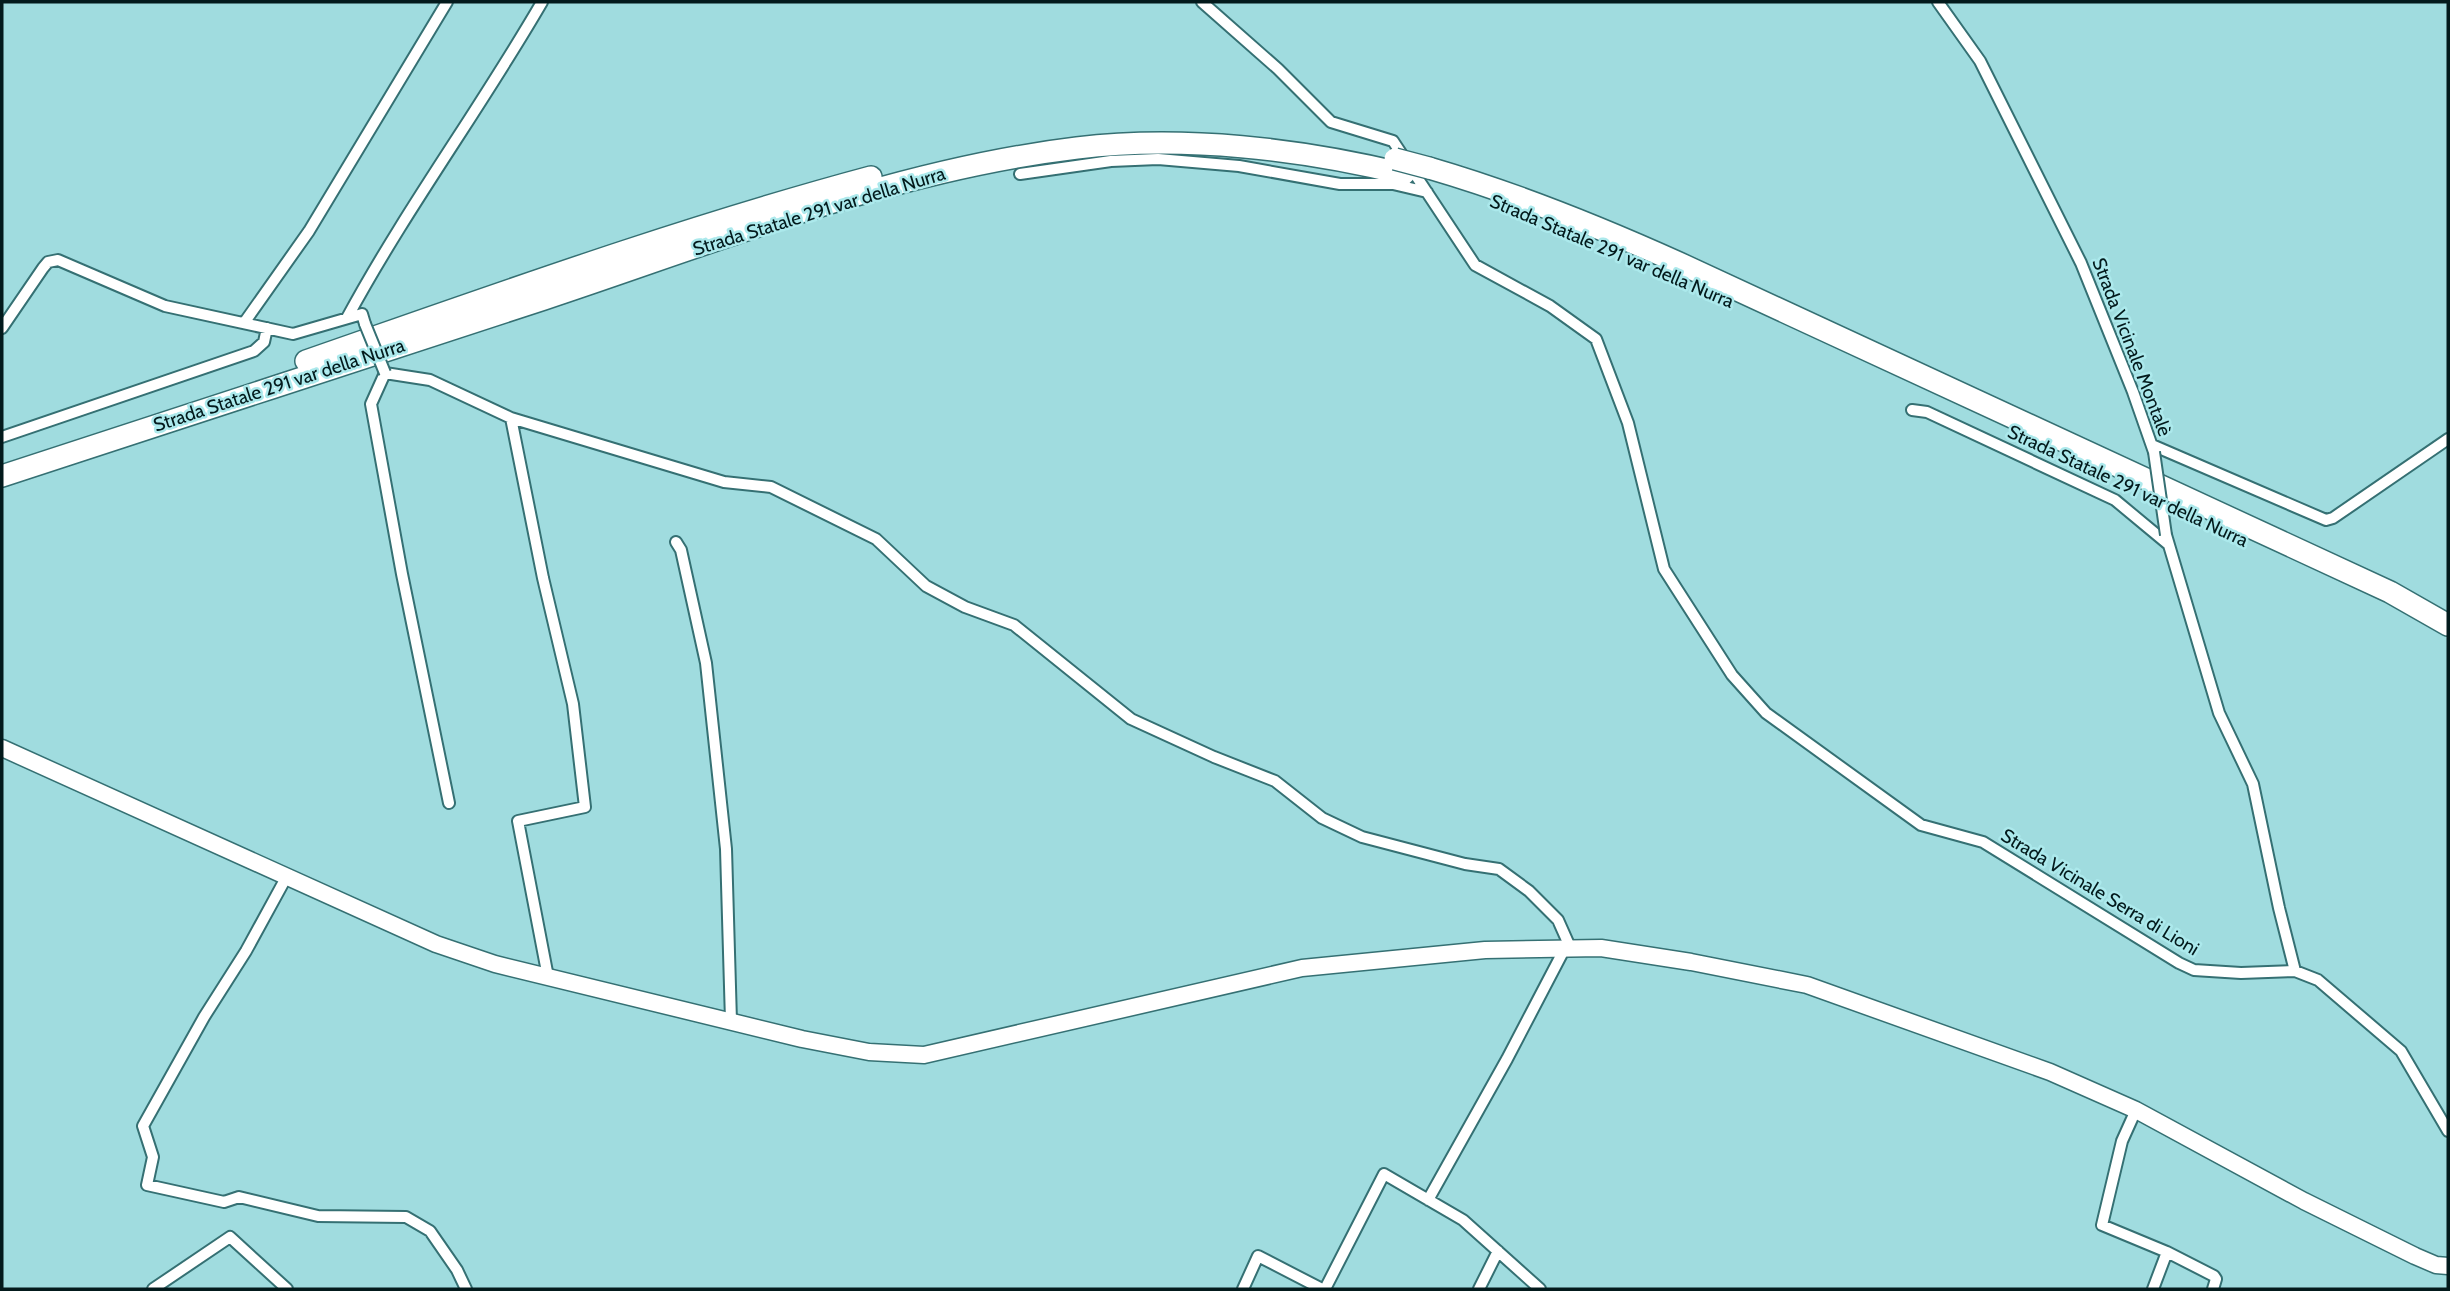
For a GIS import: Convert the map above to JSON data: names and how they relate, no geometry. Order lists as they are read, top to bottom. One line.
{"streets":{"highway":["Strada Statale 291 var della Nurra"],"street":["Strada Vicinale Montalè","Strada Vicinale Serra di Lioni"]},"crossings":[["Strada Statale 291 var della Nurra","Strada Vicinale Serra di Lioni"],["Strada Vicinale Montalè","Strada Vicinale Serra di Lioni"]]}
